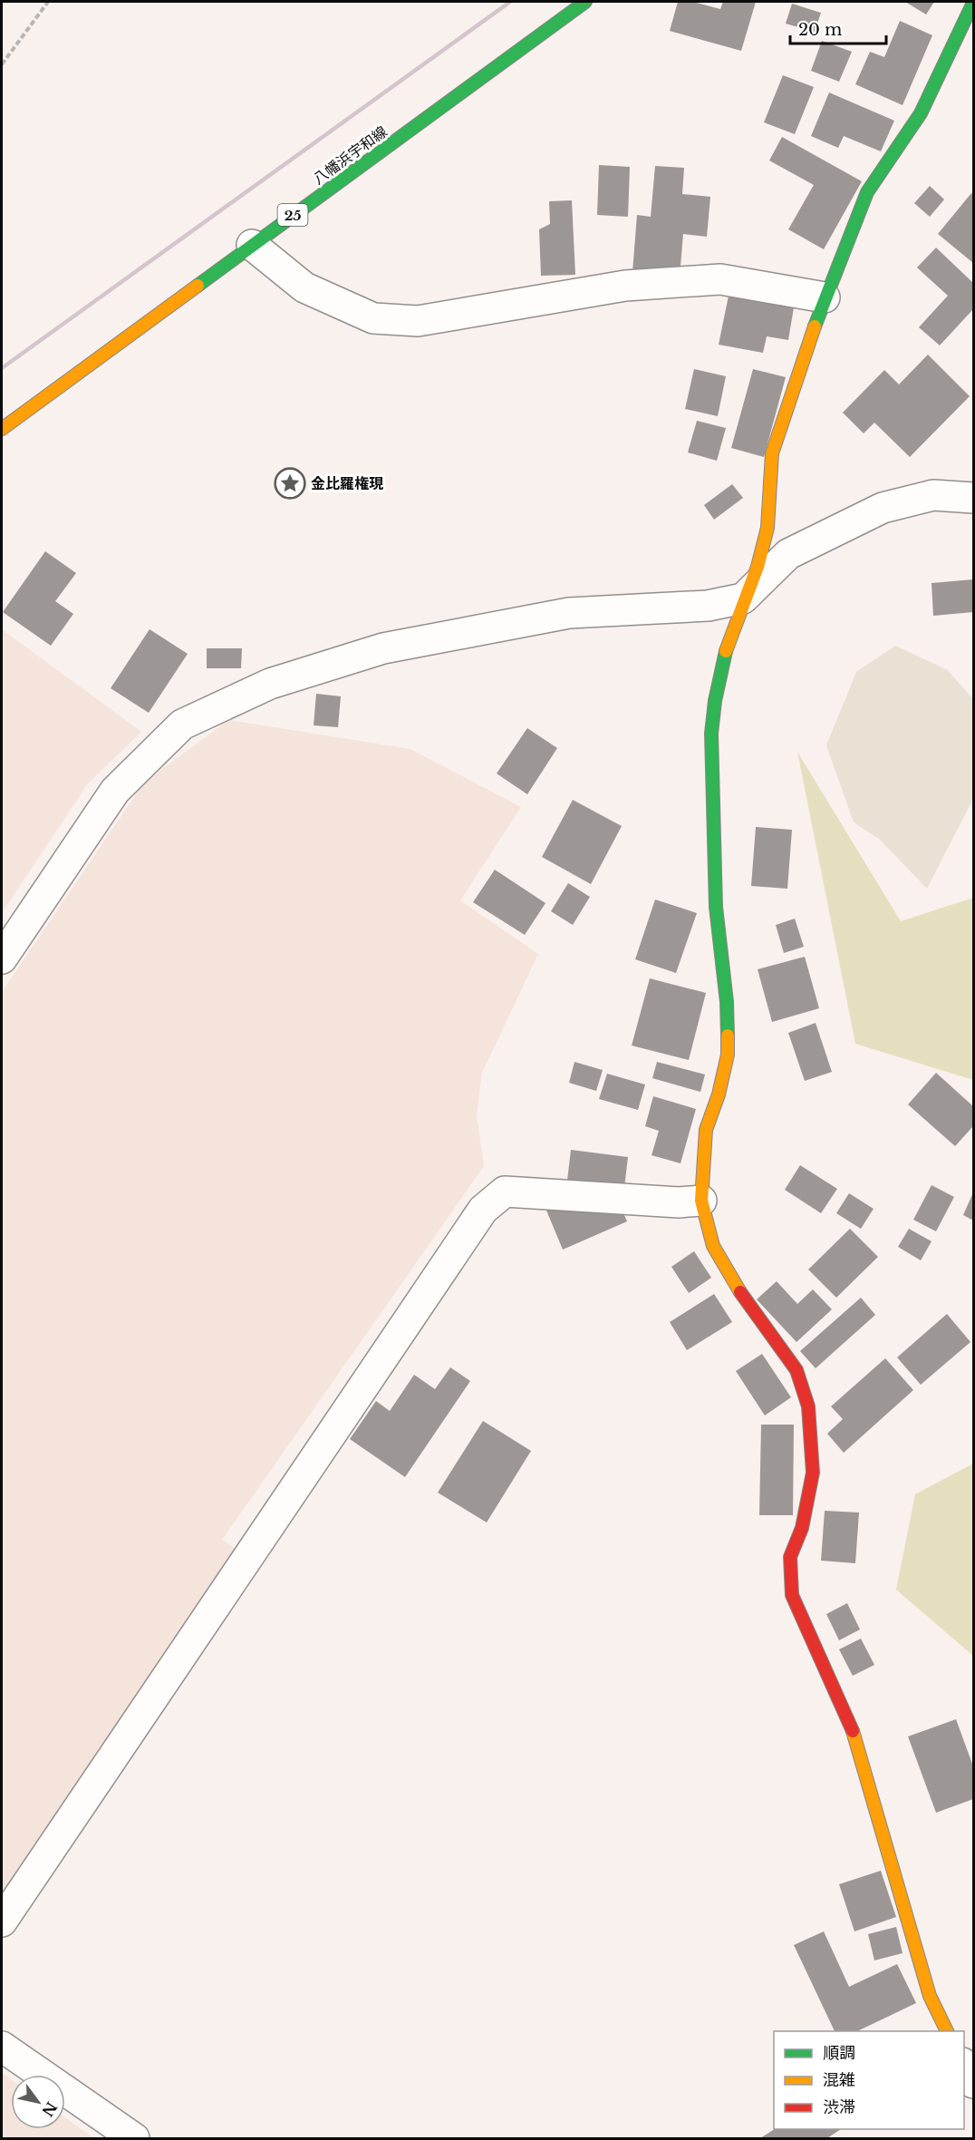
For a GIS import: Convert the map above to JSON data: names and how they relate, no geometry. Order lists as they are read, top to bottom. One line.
{"streets":{"street":["八幡浜宇和線","25"]},"places":{"place":["金比羅権現"]},"legend":["順調","混雑","渋滞"],"scale_bar":"20 m","north":"bottom right"}
